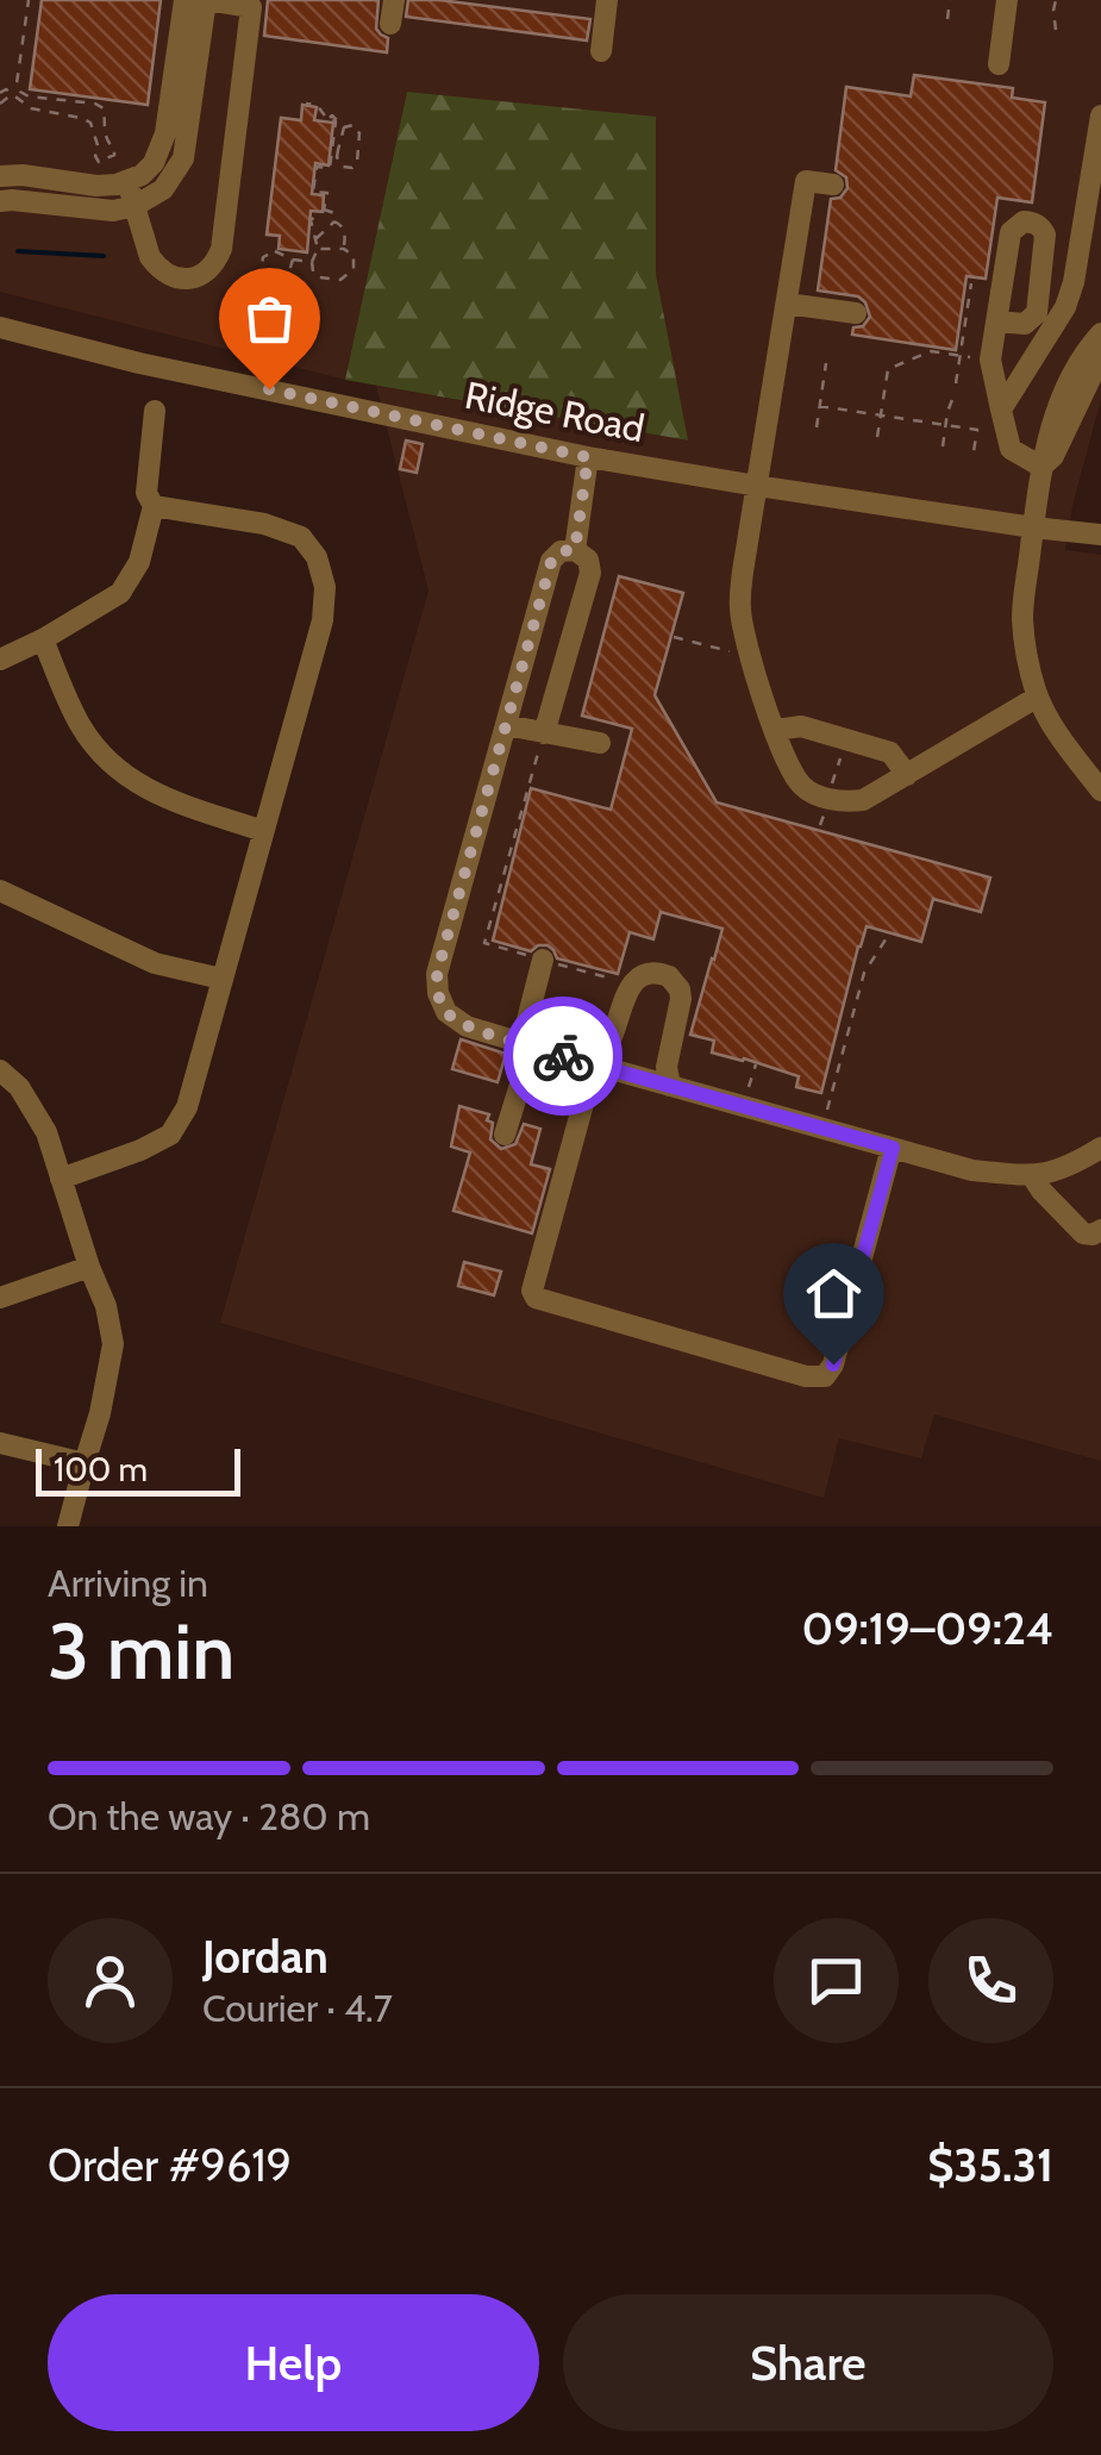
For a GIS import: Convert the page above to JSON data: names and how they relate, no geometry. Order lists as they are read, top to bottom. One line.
{"streets":{"street":["Ridge Road"]},"scale_bar":"100 m","page":{"scale":"100 m","heading":["3 min","Arriving in","09:19–09:24"],"panel":["Jordan","Courier · 4.7","Order #9619","$35.31"],"bar":"On the way · 280 m","buttons":["Help","Share"]}}
